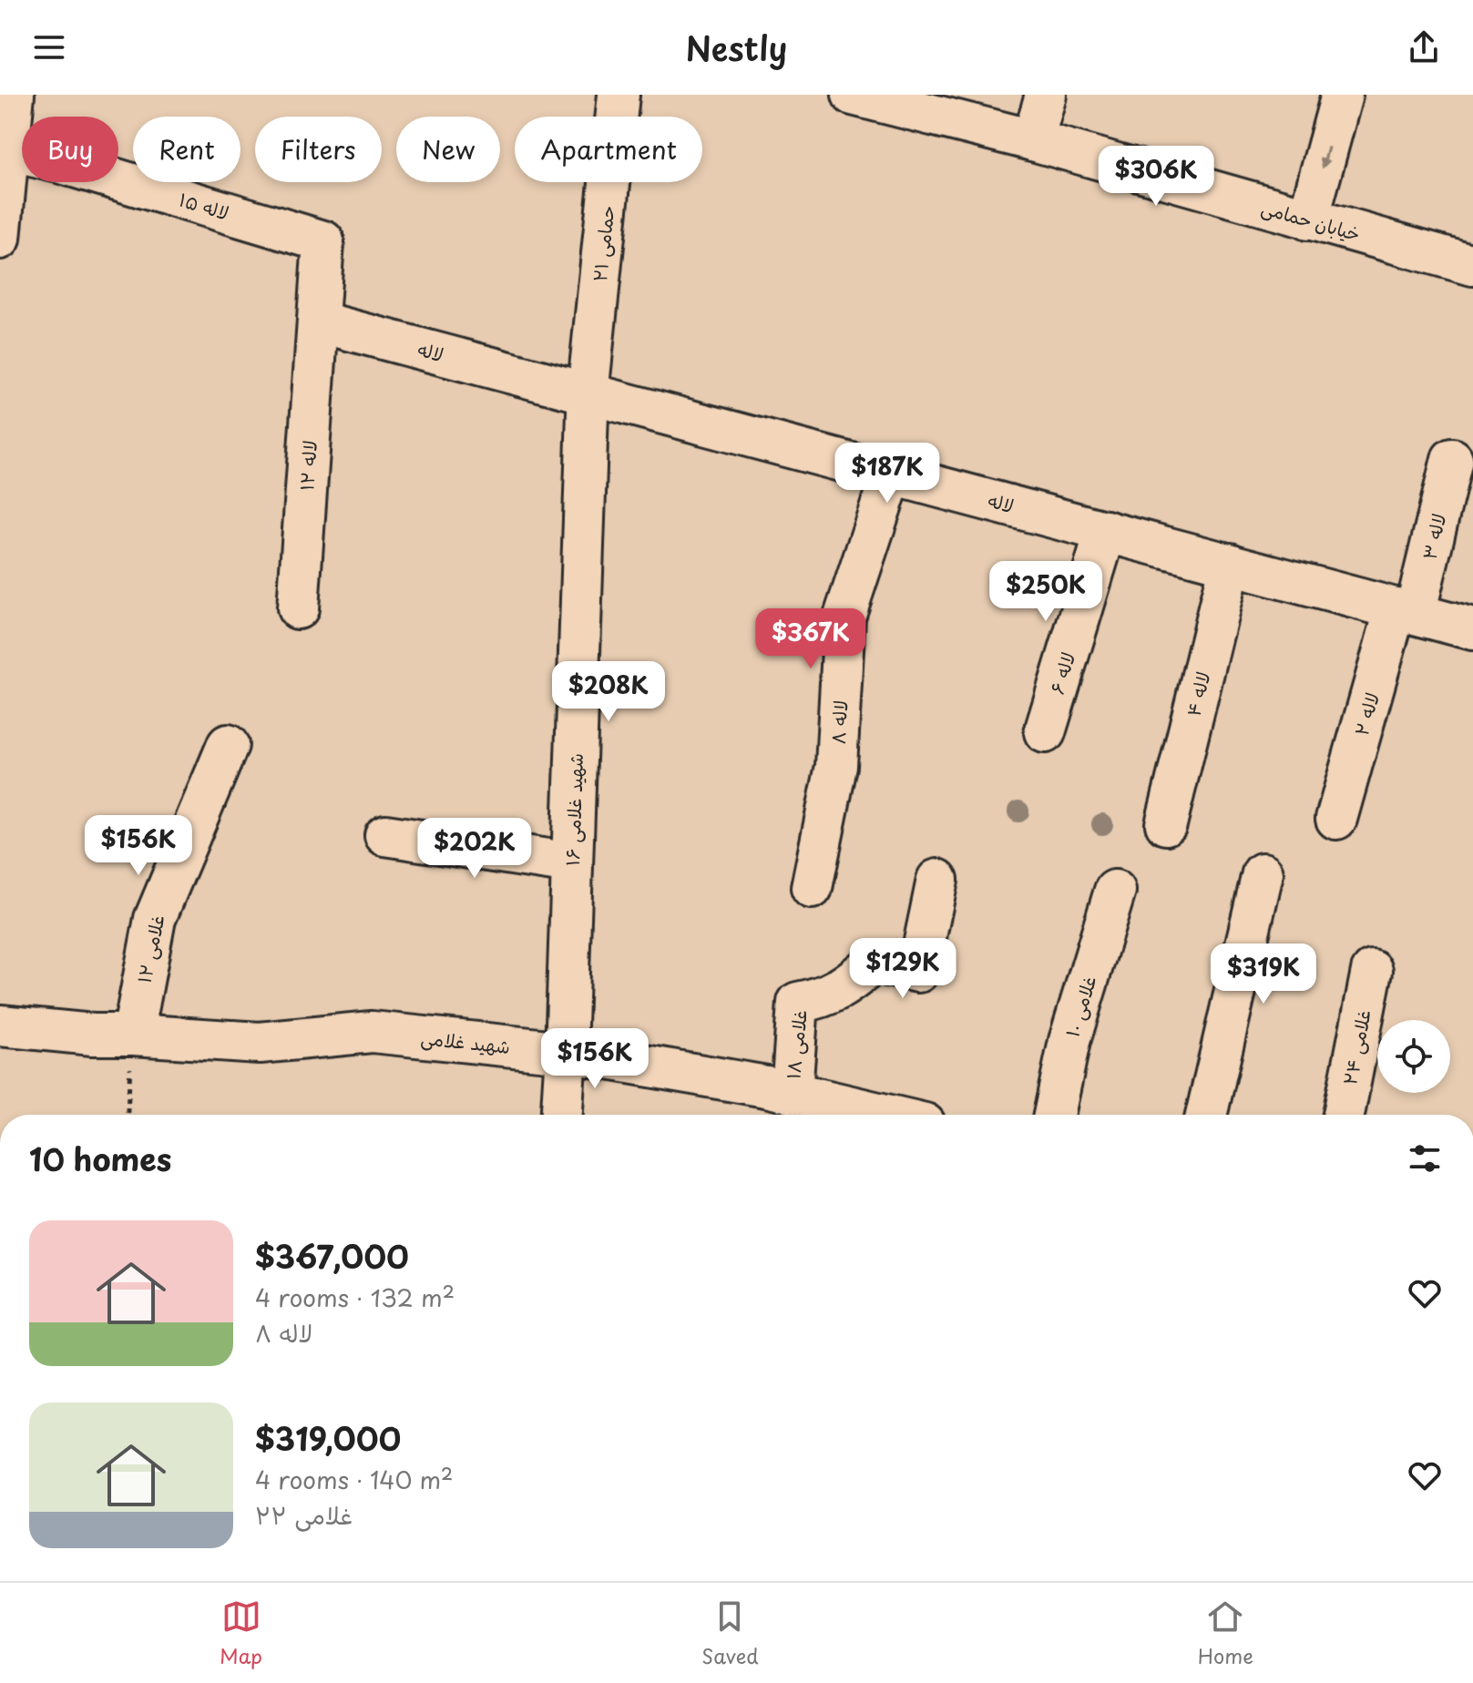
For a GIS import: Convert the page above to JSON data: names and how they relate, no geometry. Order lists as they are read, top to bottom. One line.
{"streets":{"street":["لاله ۱۵","خیابان حمامی","حمامی ۲۱","لاله","لاله ۱۲","لاله ۳","لاله ۶","لاله ۴","لاله ۲","لاله ۸","شهید غلامی ۱۶","غلامی ۱۲","غلامی ۱۰","شهید غلامی","غلامی ۱۸","غلامی ۲۴"]},"crossings":[["لاله ۱۵","لاله"],["لاله ۱۵","لاله ۱۲"],["حمامی ۲۱","لاله"],["حمامی ۲۱","شهید غلامی ۱۶"],["لاله","لاله ۱۲"],["لاله","لاله ۳"],["لاله","لاله ۶"],["لاله","لاله ۴"],["لاله","لاله ۲"],["لاله","لاله ۸"],["لاله","شهید غلامی ۱۶"],["لاله ۳","لاله ۲"],["شهید غلامی ۱۶","شهید غلامی"],["غلامی ۱۲","شهید غلامی"],["شهید غلامی","غلامی ۱۸"]],"page":{"header":"Nestly","chip":["Buy","Rent","Filters","New","Apartment"],"price":["$306K","$187K","$250K","$367K","$208K","$156K","$202K","$129K","$319K","$156K"],"heading":"10 homes","list":[{"name":"$367,000","note":"4 rooms · 132 m² · لاله ۸"},{"name":"$319,000","note":"4 rooms · 140 m² · غلامی ۲۲"}],"tabs":["Map","Saved","Home"]}}
